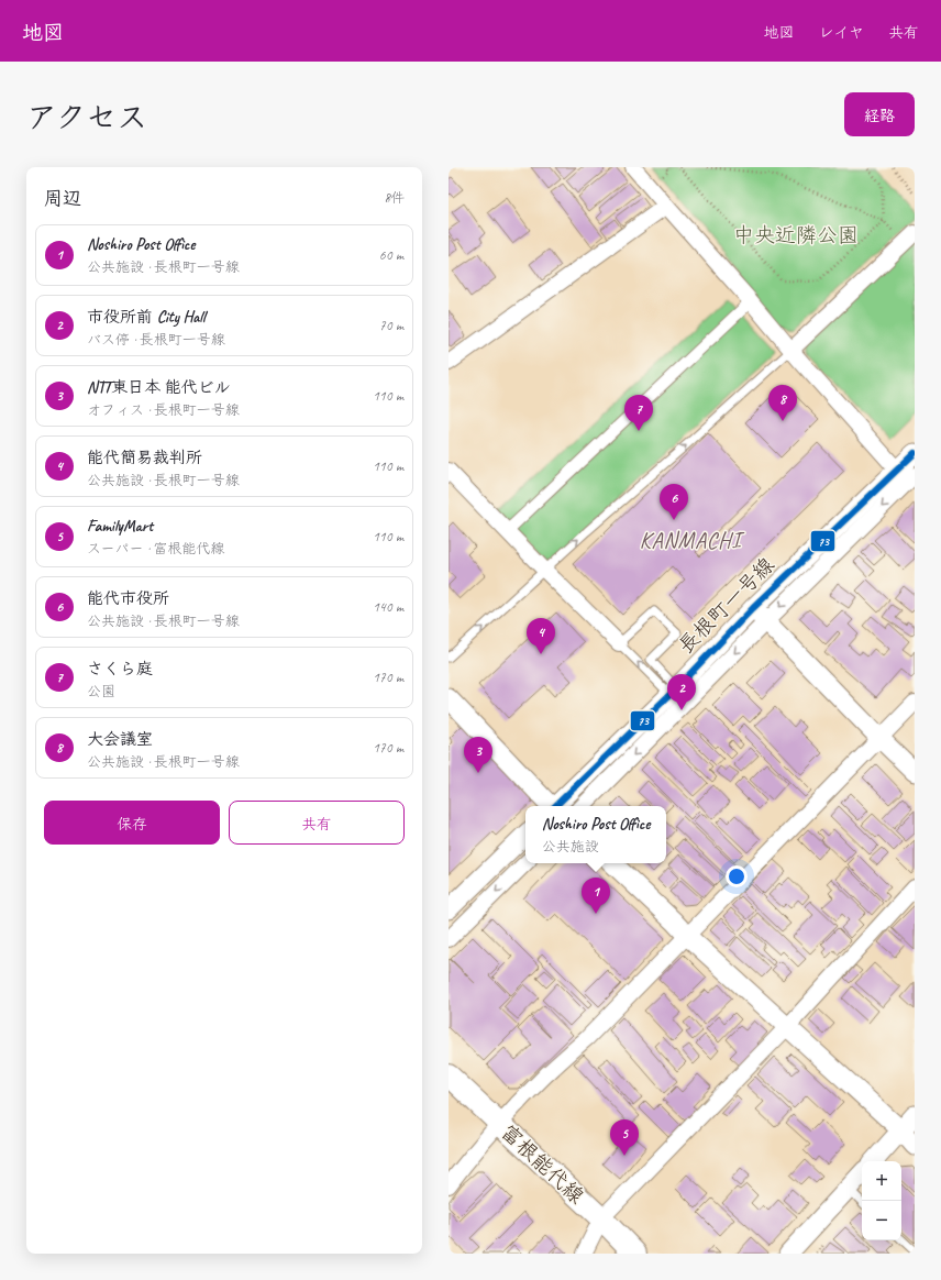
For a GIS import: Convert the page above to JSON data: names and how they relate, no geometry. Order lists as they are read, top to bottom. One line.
{"streets":{"main road":["富根能代線"],"street":["長根町一号線"]},"districts":["KANMACHI"],"parks":["中央近隣公園"],"lines":["transit line 73"],"page":{"header":"地図","nav":["地図","レイヤ","共有"],"title":"アクセス","buttons":["経路",["保存","共有"]],"heading":["周辺","8件"],"list":[{"mark":"1","name":"Noshiro Post Office","note":"公共施設 · 長根町一号線","value":"60 m"},{"mark":"2","name":"市役所前 City Hall","note":"バス停 · 長根町一号線","value":"70 m"},{"mark":"3","name":"NTT東日本 能代ビル","note":"オフィス · 長根町一号線","value":"110 m"},{"mark":"4","name":"能代簡易裁判所","note":"公共施設 · 長根町一号線","value":"110 m"},{"mark":"5","name":"FamilyMart","note":"スーパー · 富根能代線","value":"110 m"},{"mark":"6","name":"能代市役所","note":"公共施設 · 長根町一号線","value":"140 m"},{"mark":"7","name":"さくら庭","note":"公園","value":"170 m"},{"mark":"8","name":"大会議室","note":"公共施設 · 長根町一号線","value":"170 m"}],"pins":["8","7","6","4","2","3","1","5"],"popup":["Noshiro Post Office","公共施設"],"map_buttons":["+","−"]}}
